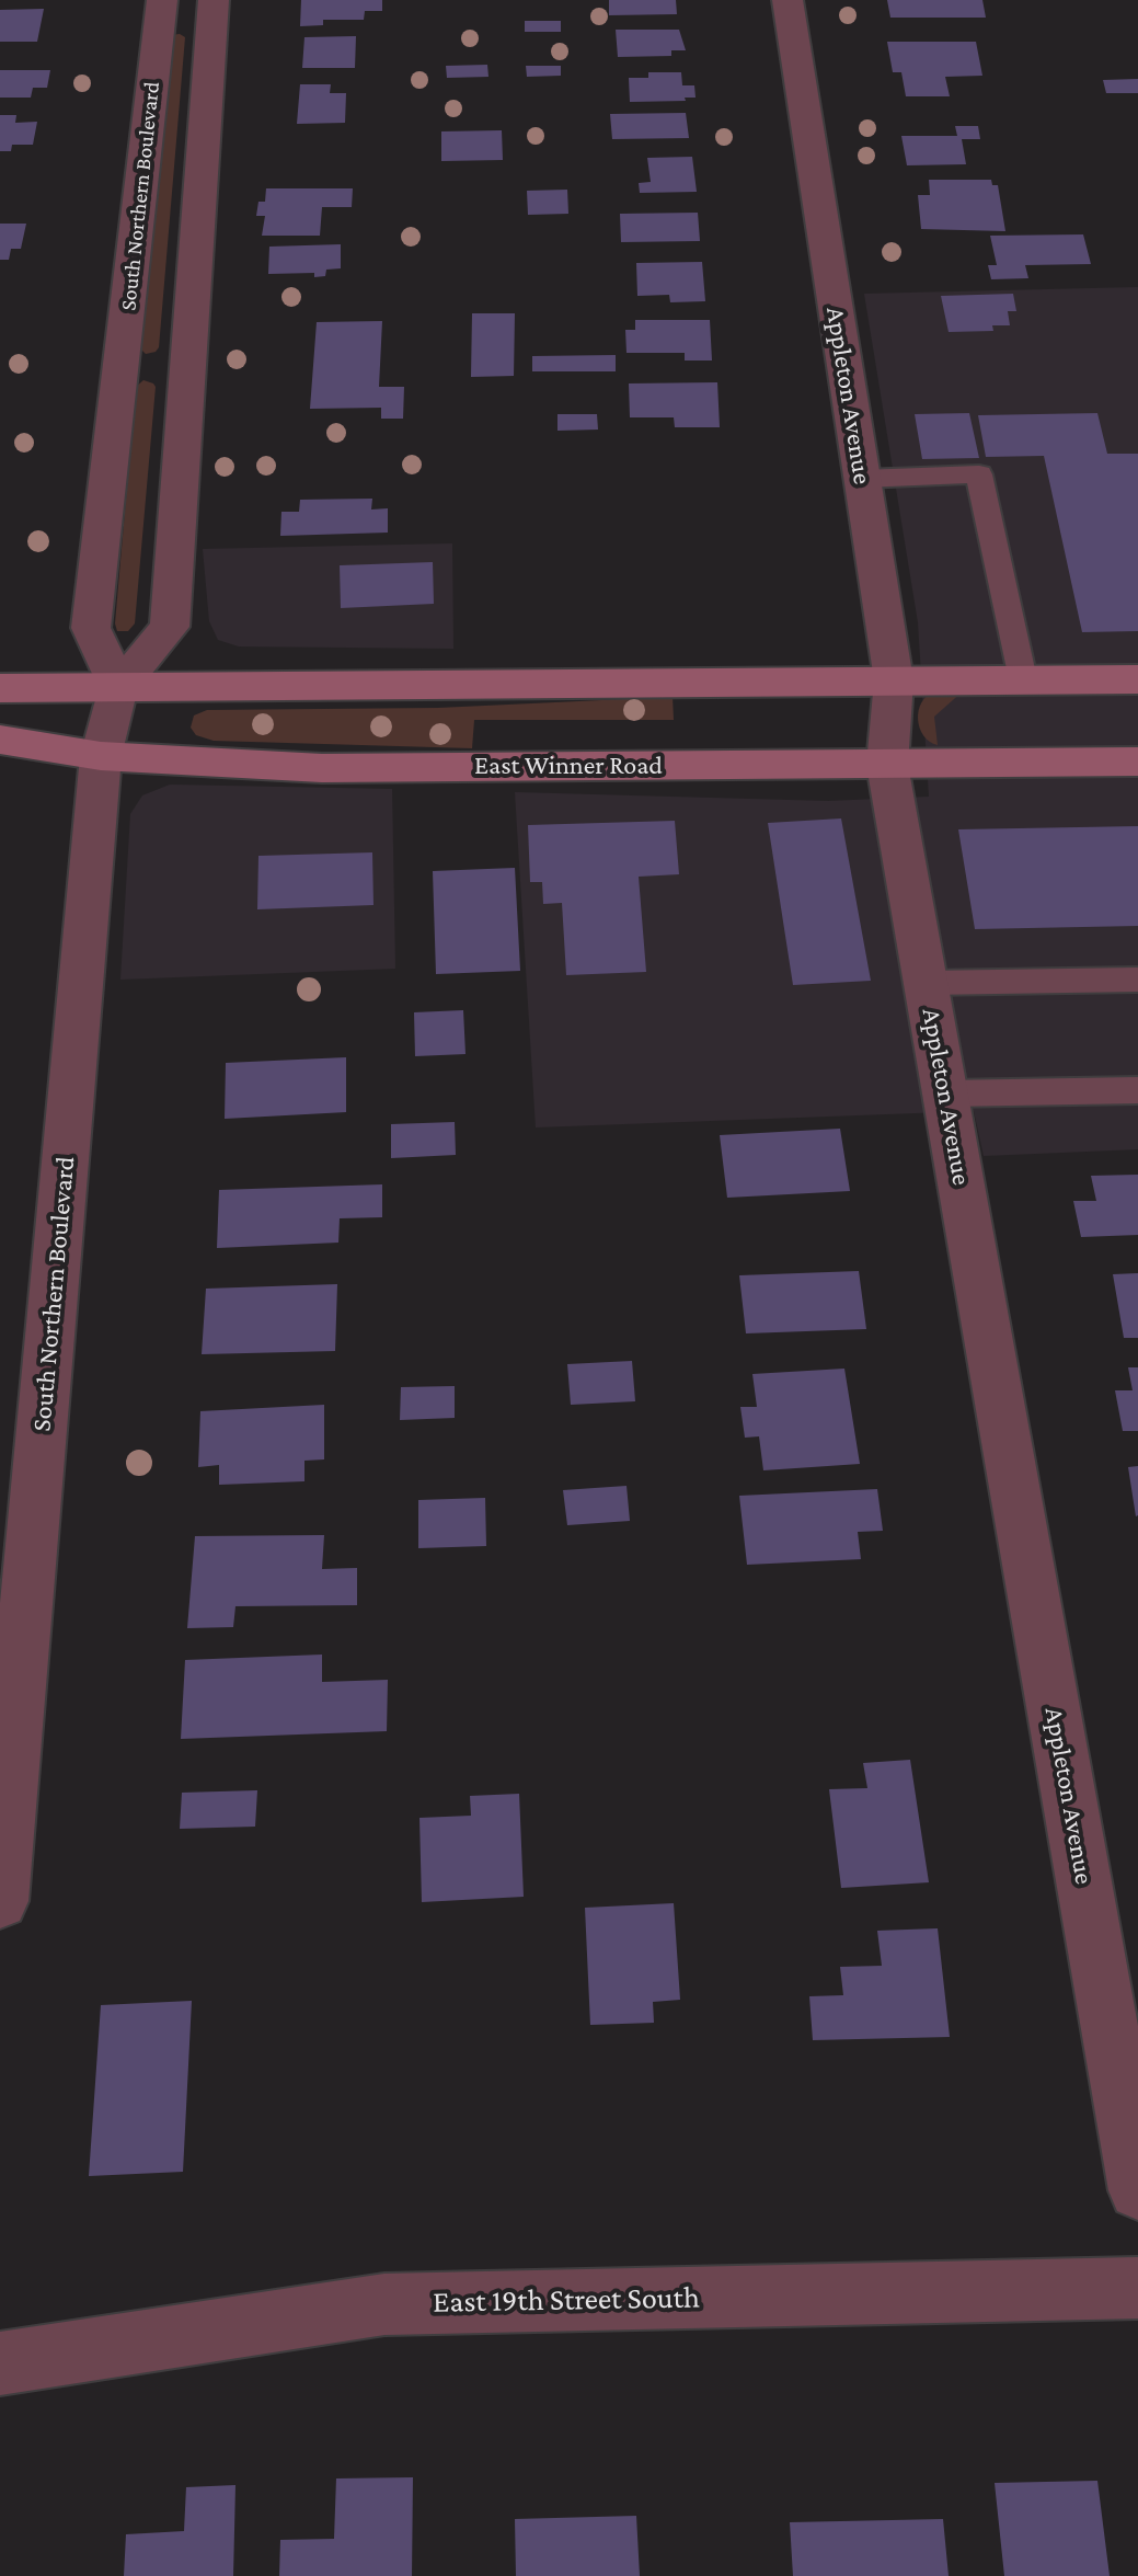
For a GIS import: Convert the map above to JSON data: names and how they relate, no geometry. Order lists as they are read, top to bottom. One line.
{"streets":{"street":["South Northern Boulevard","Appleton Avenue","East Winner Road","East 19th Street South"]},"crossings":[["South Northern Boulevard","East Winner Road"],["Appleton Avenue","East Winner Road"]]}
